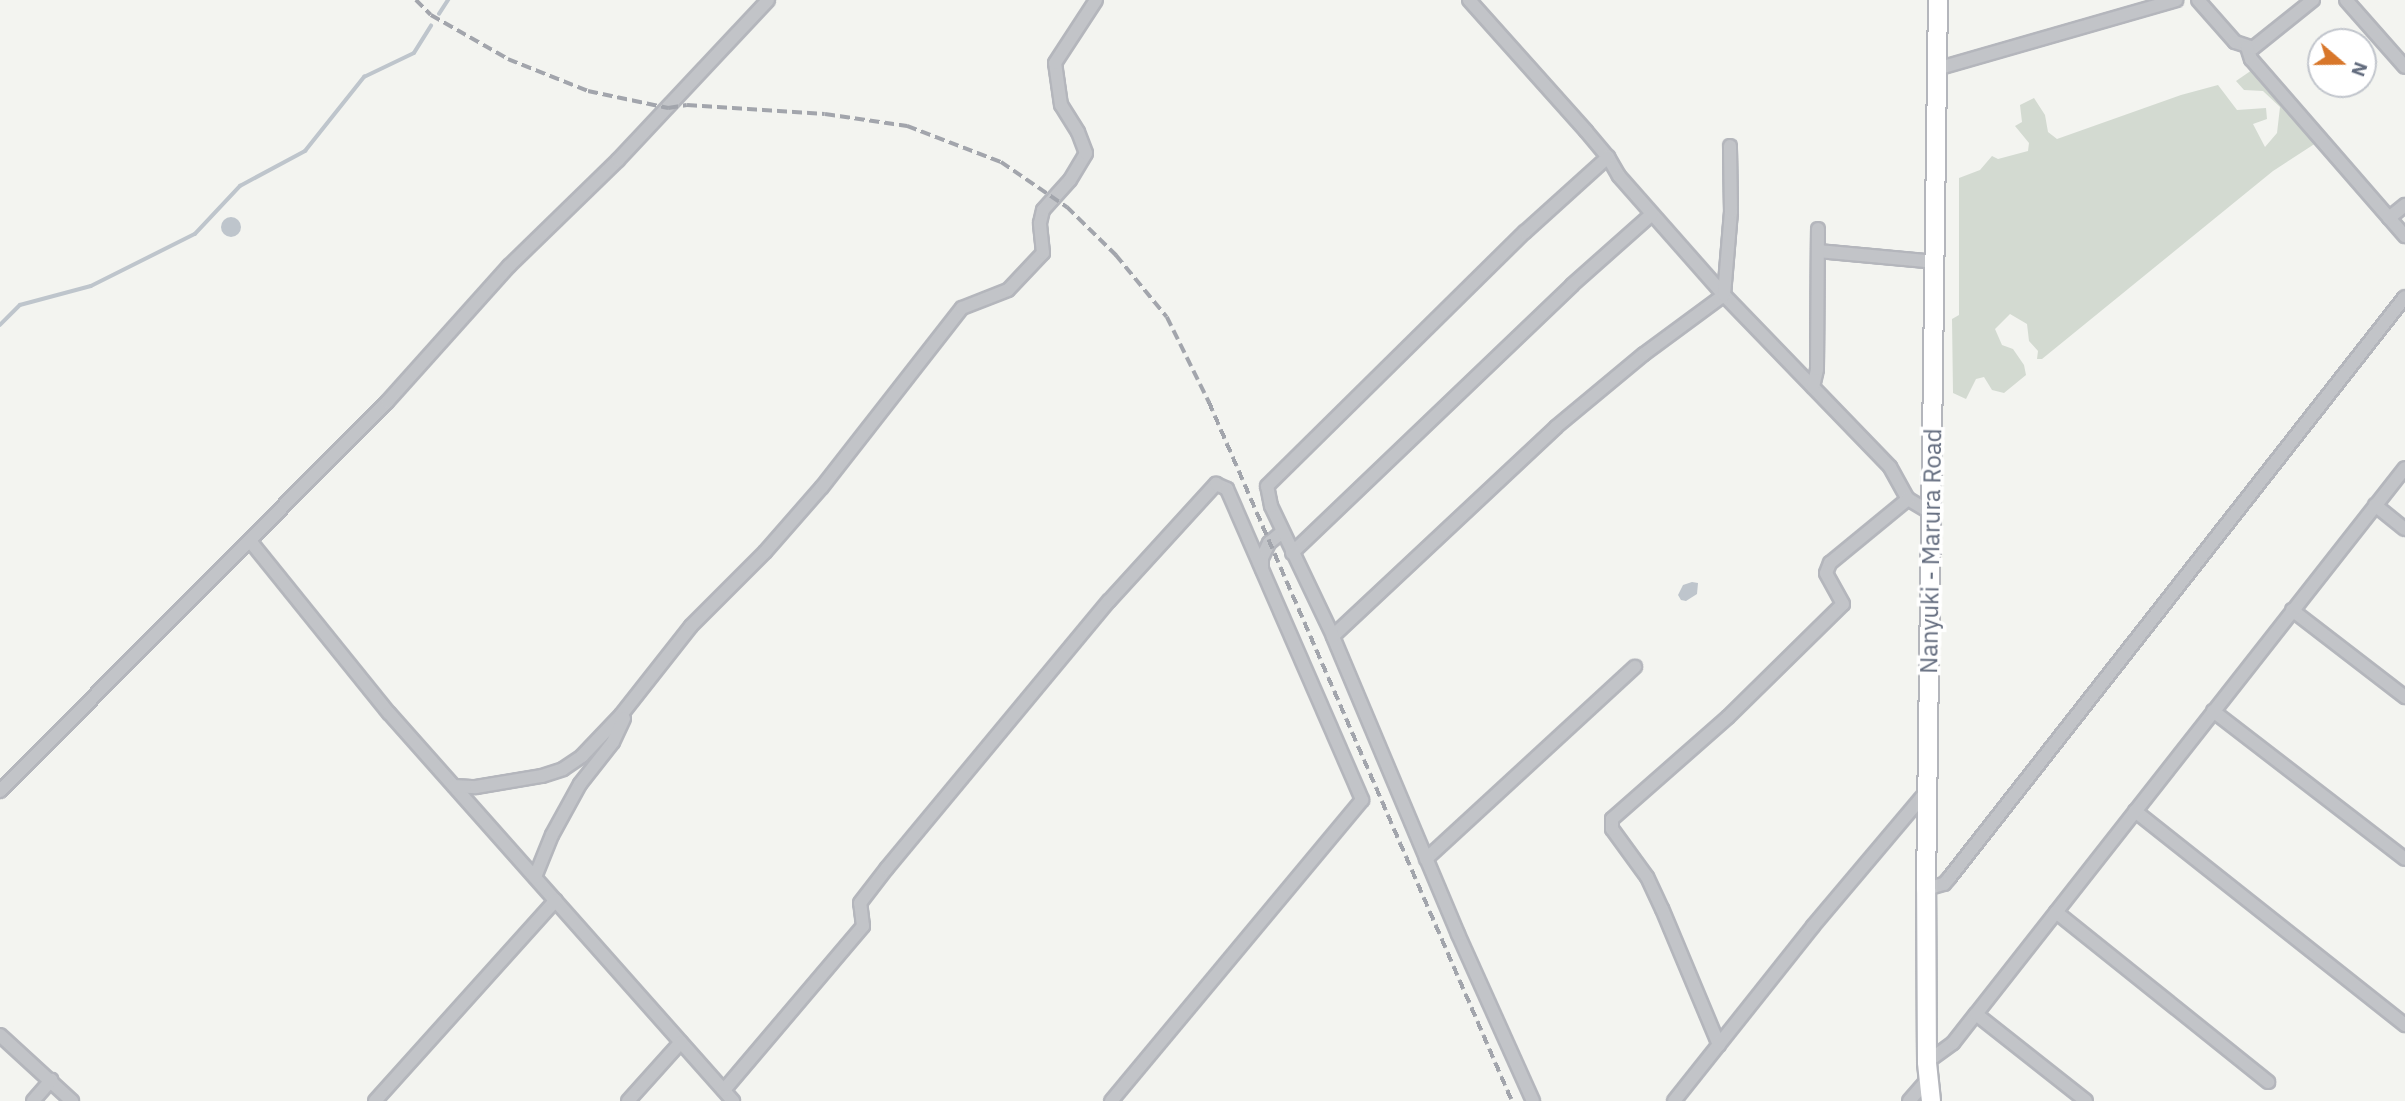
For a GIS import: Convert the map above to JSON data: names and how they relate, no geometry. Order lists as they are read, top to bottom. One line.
{"streets":{"street":["Nanyuki - Marura Road"]},"north":"right"}
